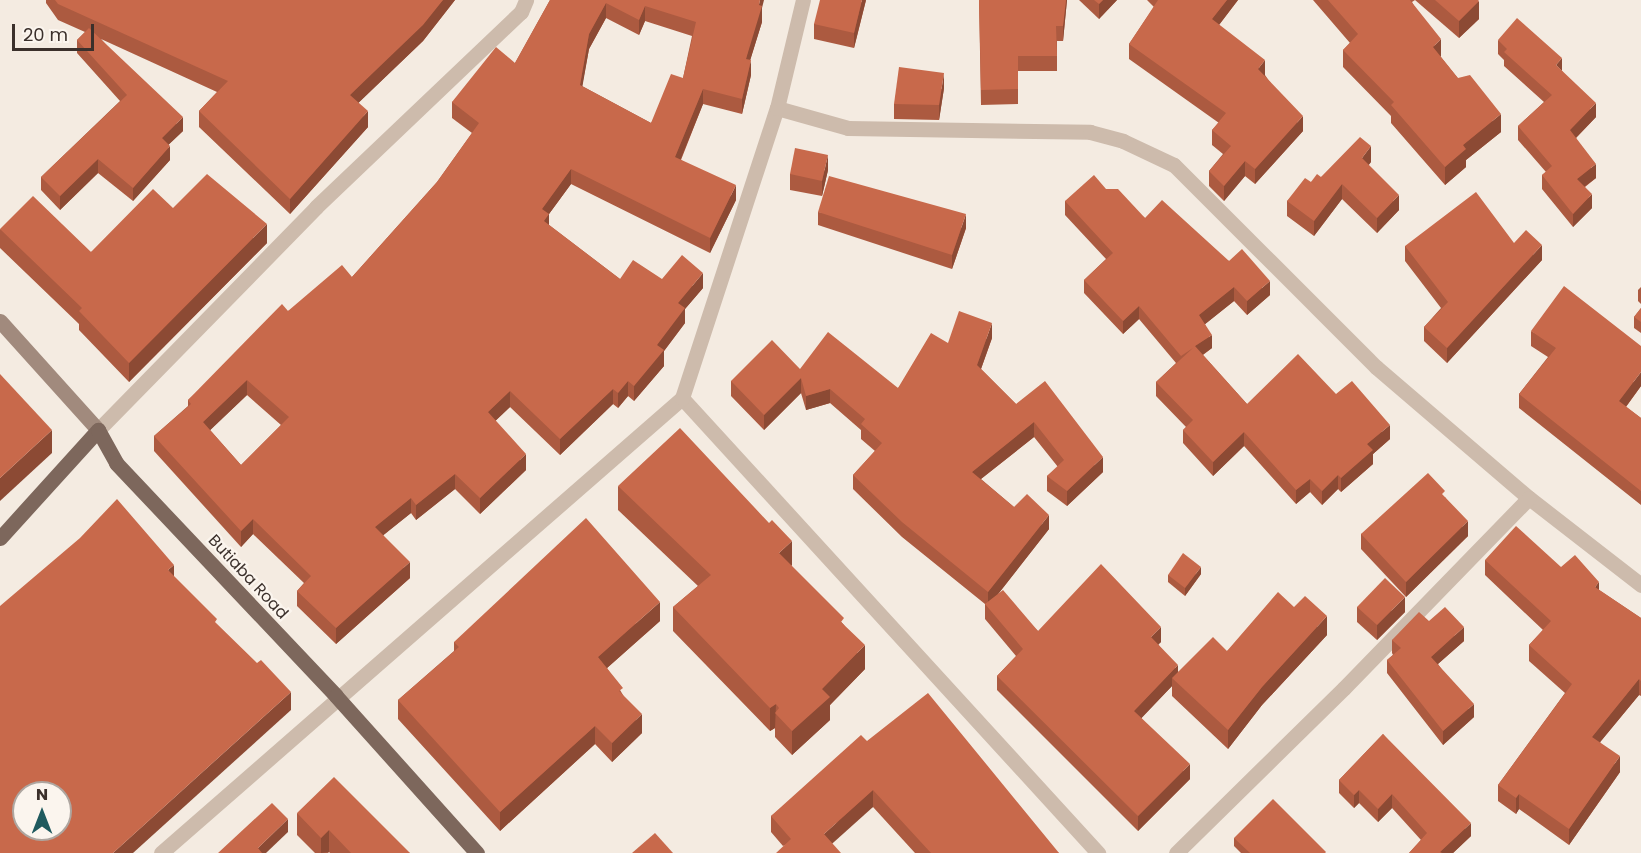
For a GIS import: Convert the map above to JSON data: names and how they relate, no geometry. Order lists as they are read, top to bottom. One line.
{"streets":{"main road":["Butiaba Road"]},"scale_bar":"20 m","north":"top"}
